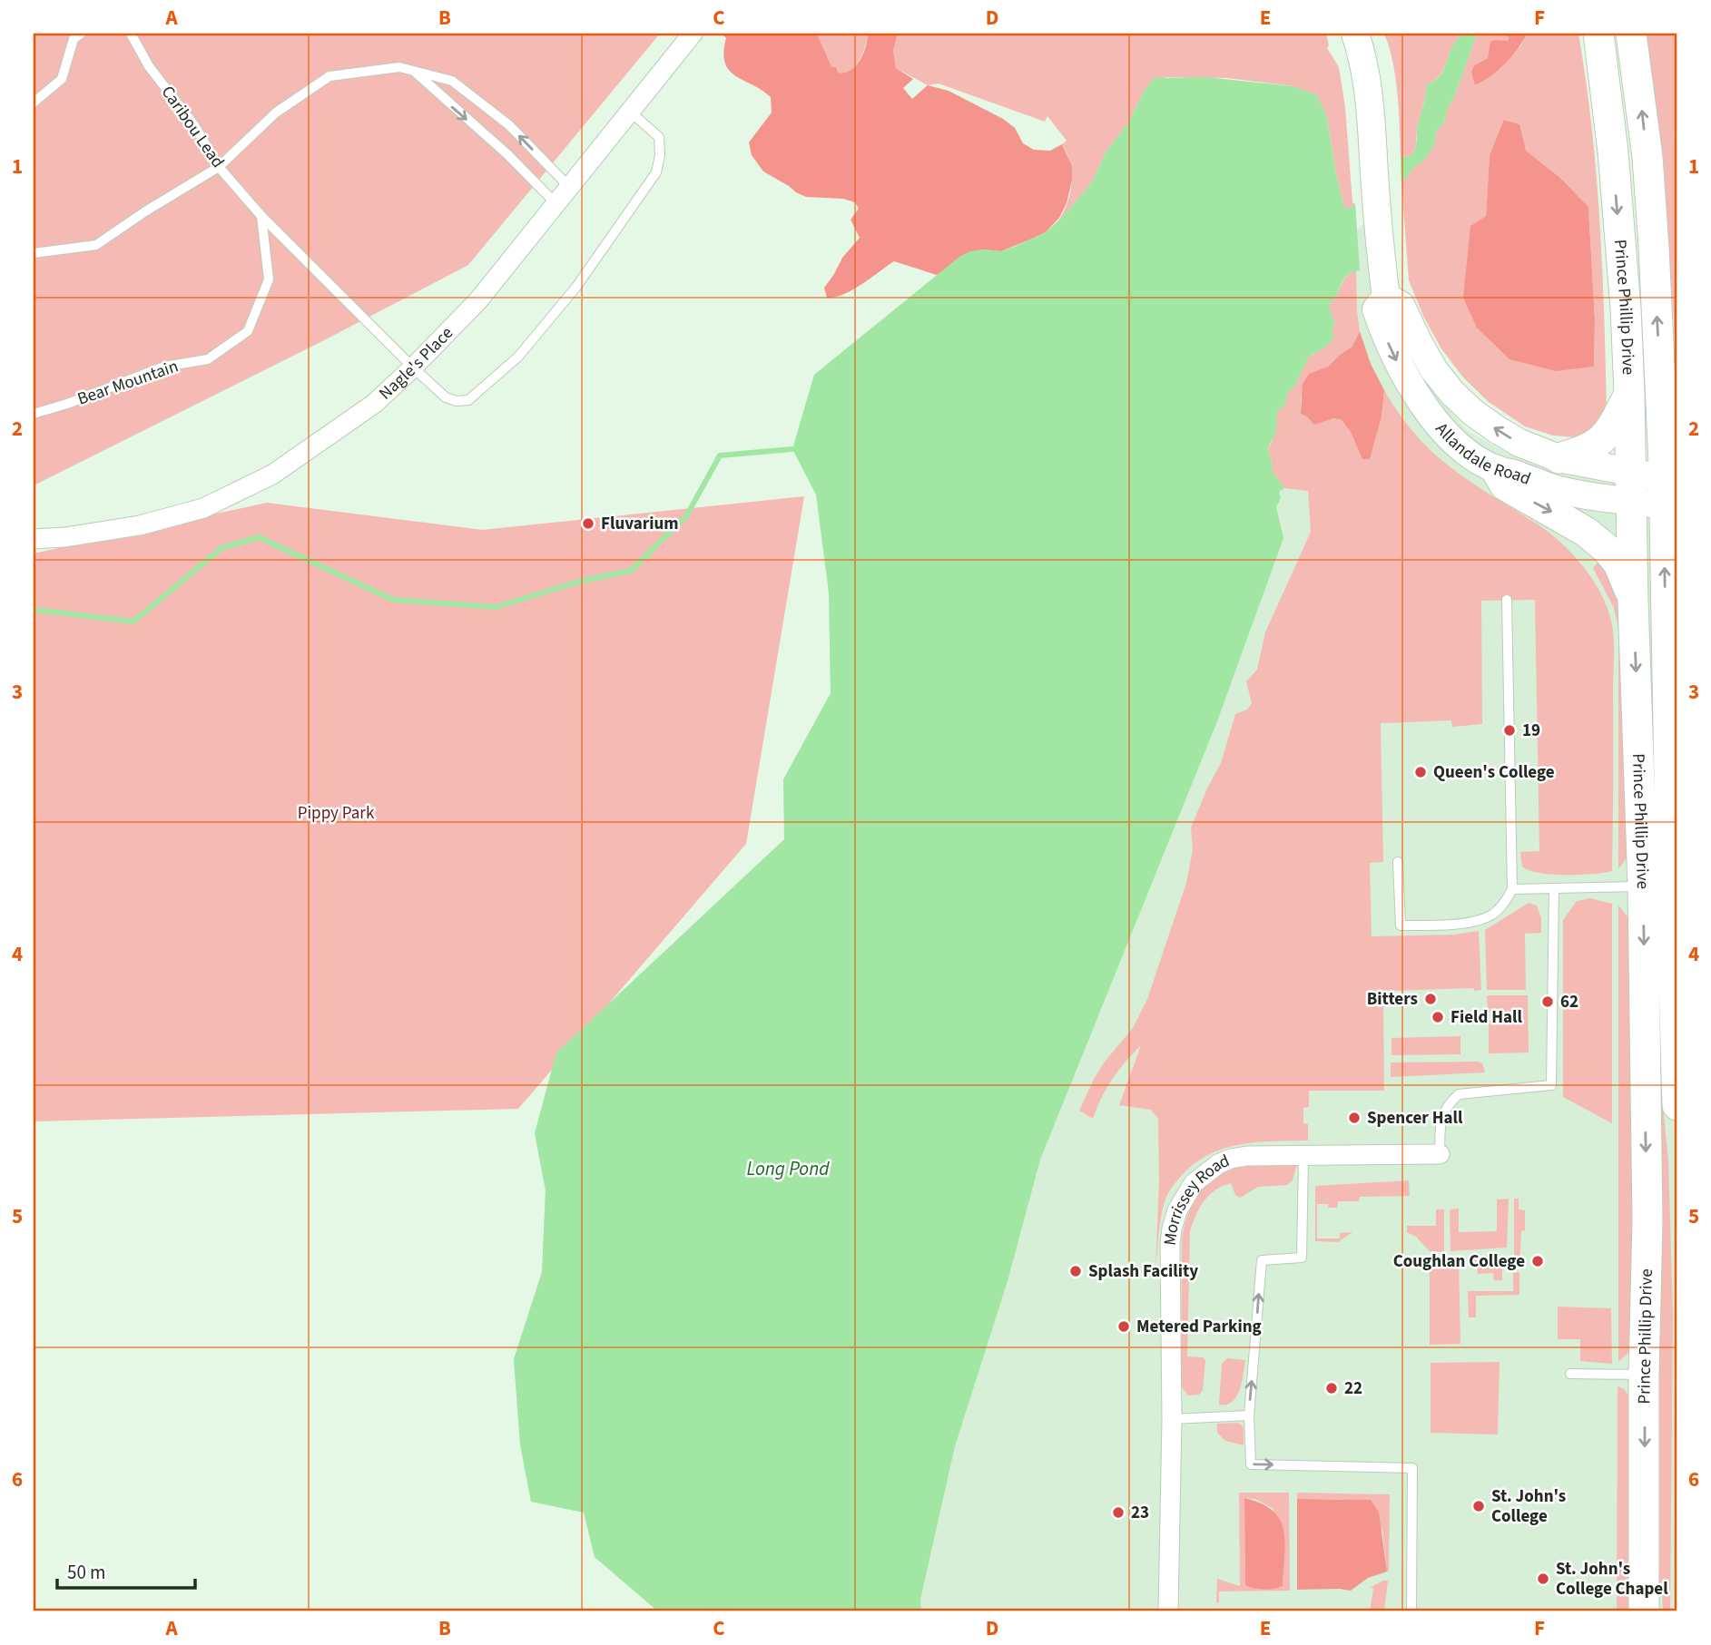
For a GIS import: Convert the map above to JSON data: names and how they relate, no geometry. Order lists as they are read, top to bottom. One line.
{"streets":{"main road":["Prince Phillip Drive","Allandale Road"],"street":["Nagle's Place","Morrissey Road"],"lane":["Caribou Lead","Bear Mountain"]},"crossings":[["Caribou Lead","Nagle's Place"],["Caribou Lead","Bear Mountain"],["Prince Phillip Drive","Allandale Road"]],"water":["Long Pond"],"parks":["Pippy Park"],"places":["Fluvarium","19","Queen's College","Bitters","62","Field Hall","Spencer Hall","Coughlan College","Splash Facility","Metered Parking","22","St. John's College","23","St. John's College Chapel"],"scale_bar":"50 m","grid":{"columns":["A","B","C","D","E","F"],"rows":["1","2","3","4","5","6"]}}
